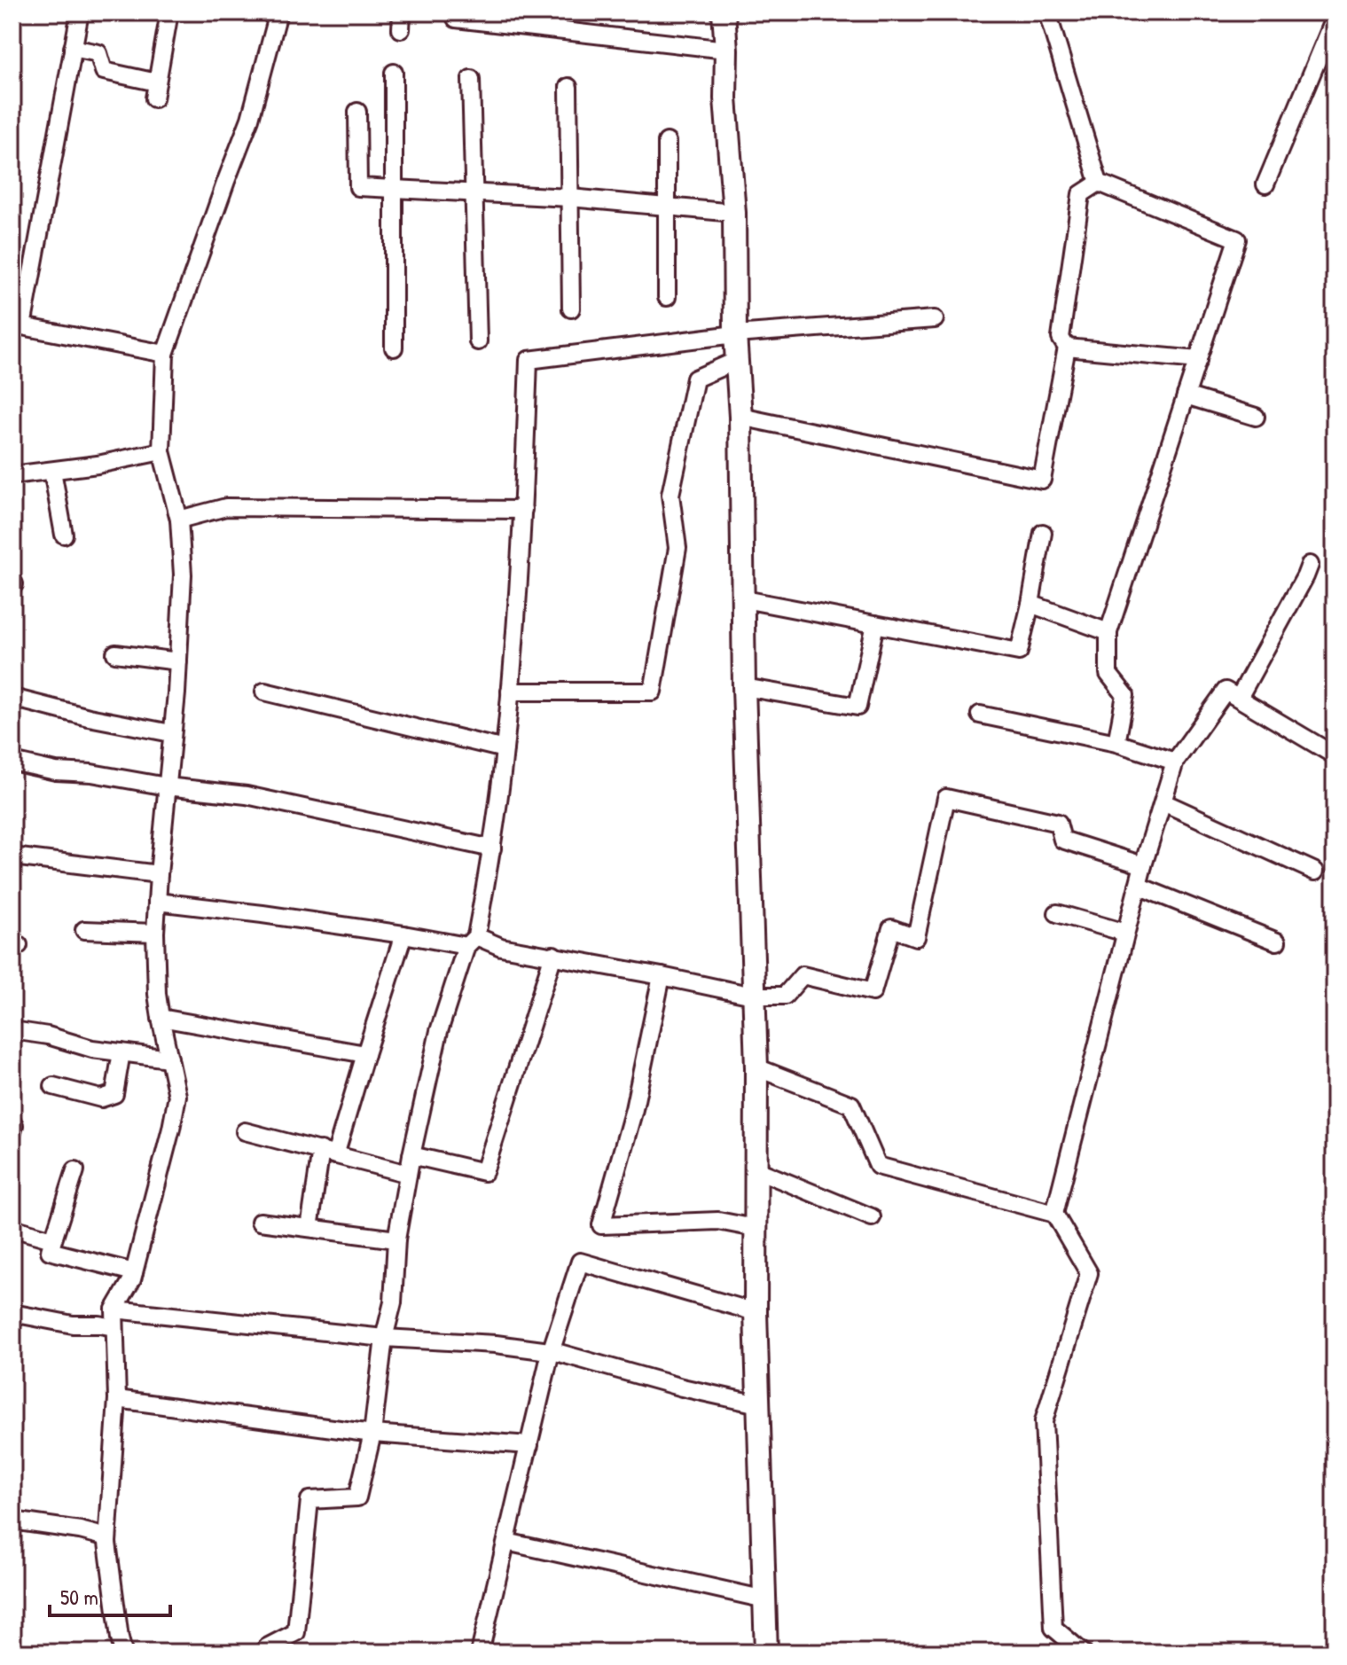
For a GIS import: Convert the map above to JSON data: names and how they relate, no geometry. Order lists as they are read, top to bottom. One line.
{"scale_bar":"50 m"}
